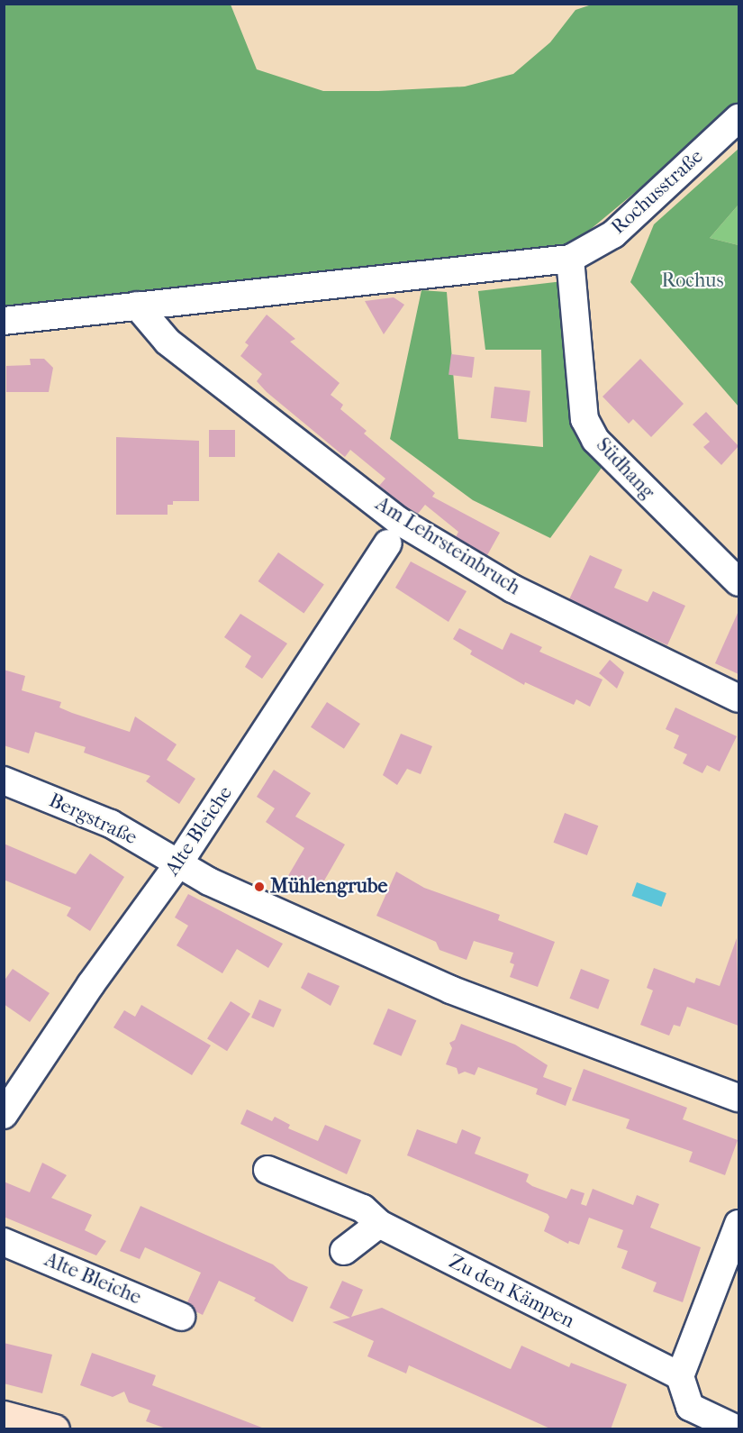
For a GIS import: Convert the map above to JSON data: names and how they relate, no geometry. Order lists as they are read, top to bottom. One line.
{"streets":{"street":["Rochusstraße","Südhang","Am Lehrsteinbruch","Bergstraße","Alte Bleiche","Zu den Kämpen"]},"crossings":[["Rochusstraße","Südhang"],["Bergstraße","Alte Bleiche"]],"parks":["Rochus"],"places":["Mühlengrube"]}
